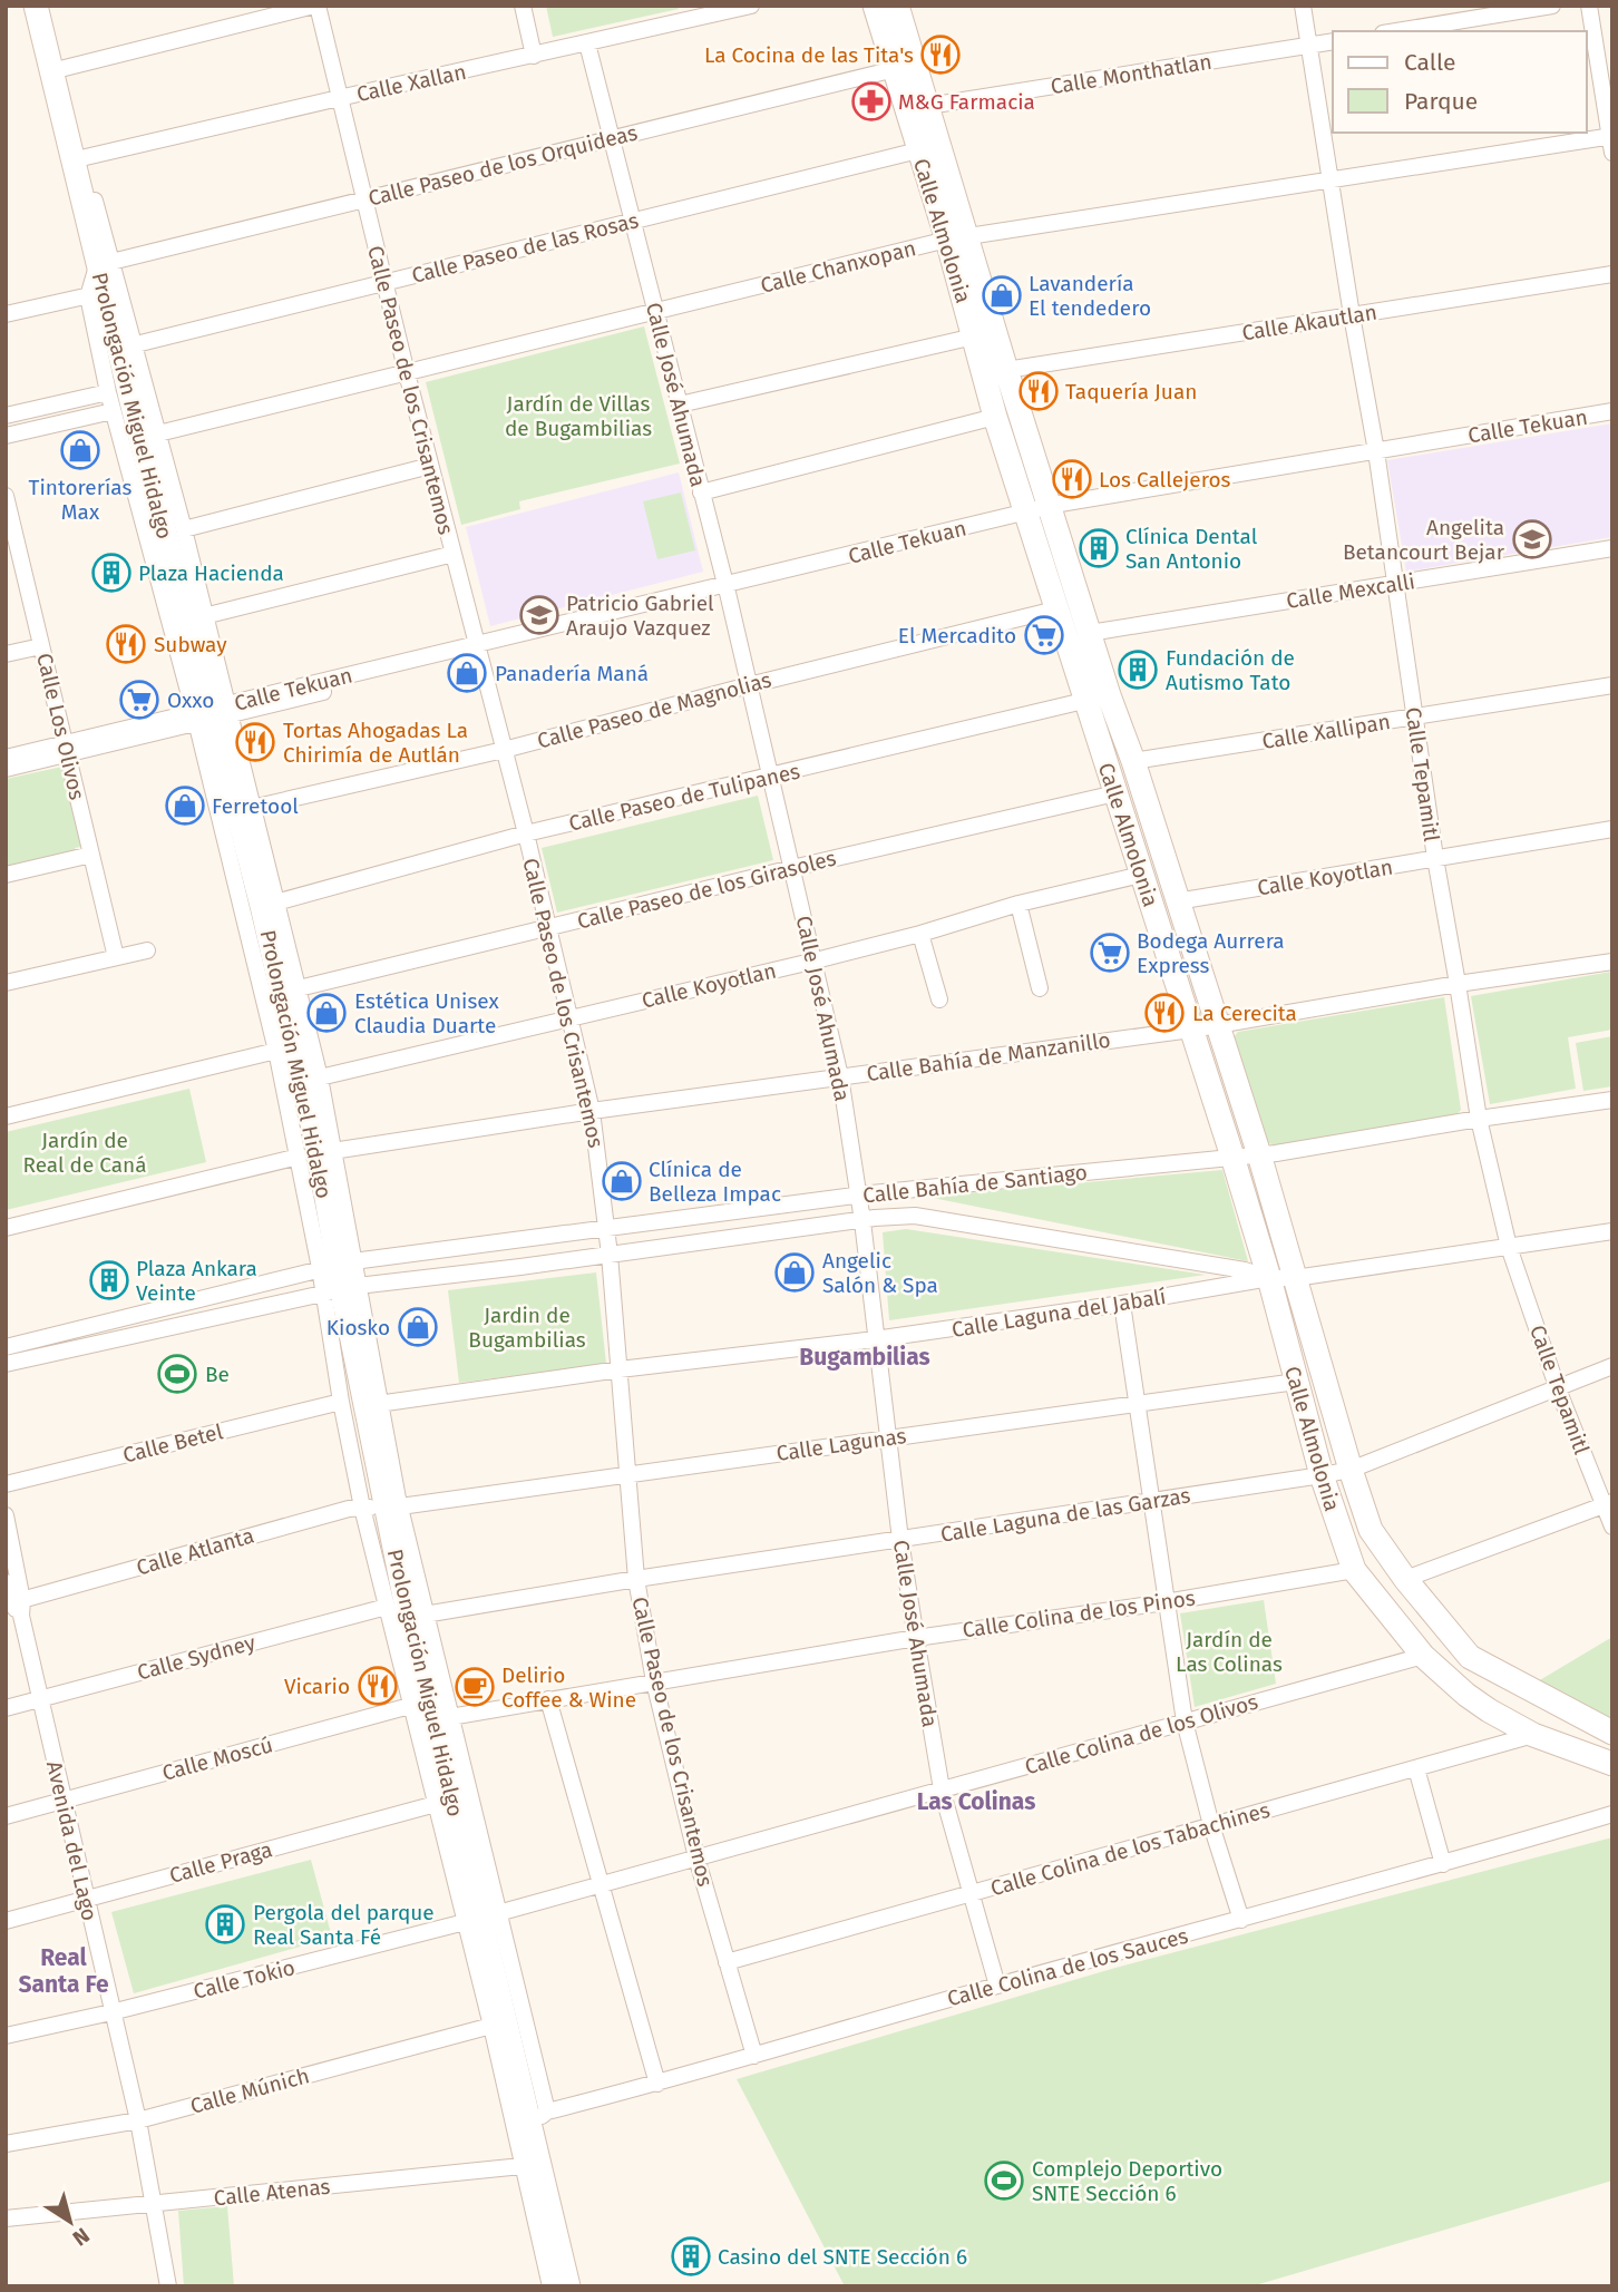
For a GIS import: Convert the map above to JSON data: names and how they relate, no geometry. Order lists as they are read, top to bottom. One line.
{"streets":{"street":["Calle Monthatlan","Calle Xallan","Calle Paseo de los Orquideas","Calle Almolonia","Calle Paseo de las Rosas","Calle Chanxopan","Calle Akautlan","Calle Paseo de los Crisantemos","Calle José Ahumada","Prolongación Miguel Hidalgo","Calle Tekuan","Calle Mexcalli","Calle Paseo de Magnolias","Calle Los Olivos","Calle Xallipan","Calle Tepamitl","Calle Paseo de Tulipanes","Calle Koyotlan","Calle Paseo de los Girasoles","Calle Bahía de Manzanillo","Calle Bahía de Santiago","Calle Laguna del Jabalí","Calle Betel","Calle Lagunas","Calle Laguna de las Garzas","Calle Atlanta","Calle Colina de los Pinos","Calle Sydney","Calle Colina de los Olivos","Calle Moscú","Avenida del Lago","Calle Colina de los Tabachines","Calle Praga","Calle Colina de los Sauces","Calle Tokio","Calle Múnich","Calle Atenas"]},"crossings":[["Calle Monthatlan","Calle Almolonia"],["Calle Monthatlan","Calle Tepamitl"],["Calle Xallan","Calle Paseo de los Crisantemos"],["Calle Xallan","Calle José Ahumada"],["Calle Xallan","Prolongación Miguel Hidalgo"],["Calle Paseo de los Orquideas","Calle Almolonia"],["Calle Paseo de los Orquideas","Calle Paseo de los Crisantemos"],["Calle Paseo de los Orquideas","Calle José Ahumada"],["Calle Paseo de los Orquideas","Prolongación Miguel Hidalgo"],["Calle Almolonia","Calle Paseo de las Rosas"],["Calle Almolonia","Calle Chanxopan"],["Calle Almolonia","Calle Akautlan"],["Calle Almolonia","Calle Tekuan"],["Calle Almolonia","Calle Mexcalli"],["Calle Almolonia","Calle Paseo de Magnolias"],["Calle Almolonia","Calle Xallipan"],["Calle Almolonia","Calle Paseo de Tulipanes"],["Calle Almolonia","Calle Koyotlan"],["Calle Almolonia","Calle Paseo de los Girasoles"],["Calle Almolonia","Calle Bahía de Manzanillo"],["Calle Almolonia","Calle Bahía de Santiago"],["Calle Almolonia","Calle Laguna del Jabalí"],["Calle Almolonia","Calle Lagunas"],["Calle Almolonia","Calle Laguna de las Garzas"],["Calle Almolonia","Calle Colina de los Pinos"],["Calle Almolonia","Calle Colina de los Olivos"],["Calle Almolonia","Calle Colina de los Tabachines"],["Calle Paseo de las Rosas","Calle Paseo de los Crisantemos"],["Calle Paseo de las Rosas","Calle José Ahumada"],["Calle Chanxopan","Calle Paseo de los Crisantemos"],["Calle Chanxopan","Calle José Ahumada"],["Calle Chanxopan","Prolongación Miguel Hidalgo"],["Calle Chanxopan","Calle Tepamitl"],["Calle Akautlan","Calle Tepamitl"],["Calle Paseo de los Crisantemos","Calle Tekuan"],["Calle Paseo de los Crisantemos","Calle Paseo de Magnolias"],["Calle Paseo de los Crisantemos","Calle Paseo de Tulipanes"],["Calle Paseo de los Crisantemos","Calle Koyotlan"],["Calle Paseo de los Crisantemos","Calle Paseo de los Girasoles"],["Calle Paseo de los Crisantemos","Calle Bahía de Manzanillo"],["Calle Paseo de los Crisantemos","Calle Bahía de Santiago"],["Calle Paseo de los Crisantemos","Calle Laguna del Jabalí"],["Calle Paseo de los Crisantemos","Calle Lagunas"],["Calle Paseo de los Crisantemos","Calle Laguna de las Garzas"],["Calle Paseo de los Crisantemos","Calle Colina de los Pinos"],["Calle Paseo de los Crisantemos","Calle Colina de los Olivos"],["Calle Paseo de los Crisantemos","Calle Colina de los Tabachines"],["Calle Paseo de los Crisantemos","Calle Colina de los Sauces"],["Calle José Ahumada","Calle Tekuan"],["Calle José Ahumada","Calle Paseo de Magnolias"],["Calle José Ahumada","Calle Paseo de Tulipanes"],["Calle José Ahumada","Calle Koyotlan"],["Calle José Ahumada","Calle Paseo de los Girasoles"],["Calle José Ahumada","Calle Bahía de Manzanillo"],["Calle José Ahumada","Calle Bahía de Santiago"],["Calle José Ahumada","Calle Laguna del Jabalí"],["Calle José Ahumada","Calle Lagunas"],["Calle José Ahumada","Calle Laguna de las Garzas"],["Calle José Ahumada","Calle Colina de los Pinos"],["Calle José Ahumada","Calle Colina de los Olivos"],["Calle José Ahumada","Calle Colina de los Tabachines"],["Calle José Ahumada","Calle Colina de los Sauces"],["Prolongación Miguel Hidalgo","Calle Tekuan"],["Prolongación Miguel Hidalgo","Calle Paseo de Tulipanes"],["Prolongación Miguel Hidalgo","Calle Bahía de Manzanillo"],["Prolongación Miguel Hidalgo","Calle Bahía de Santiago"],["Prolongación Miguel Hidalgo","Calle Laguna del Jabalí"],["Prolongación Miguel Hidalgo","Calle Lagunas"],["Prolongación Miguel Hidalgo","Calle Laguna de las Garzas"],["Prolongación Miguel Hidalgo","Calle Atlanta"],["Prolongación Miguel Hidalgo","Calle Colina de los Pinos"],["Prolongación Miguel Hidalgo","Calle Colina de los Olivos"],["Prolongación Miguel Hidalgo","Calle Moscú"],["Prolongación Miguel Hidalgo","Calle Colina de los Sauces"],["Prolongación Miguel Hidalgo","Calle Tokio"],["Prolongación Miguel Hidalgo","Calle Atenas"],["Calle Tekuan","Calle Los Olivos"],["Calle Tekuan","Calle Tepamitl"],["Calle Mexcalli","Calle Tepamitl"],["Calle Xallipan","Calle Tepamitl"],["Calle Tepamitl","Calle Koyotlan"],["Calle Tepamitl","Calle Bahía de Manzanillo"],["Calle Tepamitl","Calle Bahía de Santiago"],["Calle Tepamitl","Calle Laguna del Jabalí"],["Calle Tepamitl","Calle Laguna de las Garzas"],["Calle Bahía de Santiago","Calle Laguna del Jabalí"],["Calle Lagunas","Calle Atlanta"],["Calle Atlanta","Avenida del Lago"],["Calle Colina de los Pinos","Calle Moscú"],["Calle Sydney","Avenida del Lago"],["Calle Colina de los Olivos","Calle Tokio"],["Calle Moscú","Avenida del Lago"],["Avenida del Lago","Calle Praga"],["Avenida del Lago","Calle Tokio"],["Avenida del Lago","Calle Múnich"],["Avenida del Lago","Calle Atenas"]],"districts":["Bugambilias","Las Colinas","Real Santa Fe"],"parks":["Jardín de Villas de Bugambilias","Jardín de Real de Caná","Jardin de Bugambilias","Jardín de Las Colinas"],"places":{"restaurant":["La Cocina de las Tita's","Taquería Juan","Los Callejeros","Subway","Tortas Ahogadas La Chirimía de Autlán","La Cerecita","Vicario"],"pharmacy":["M&G Farmacia"],"shop":["Lavandería El tendedero","Tintorerías Max","Panadería Maná","Ferretool","Estética Unisex Claudia Duarte","Clínica de Belleza Impac","Angelic Salón & Spa","Kiosko"],"school or university":["Angelita Betancourt Bejar","Patricio Gabriel Araujo Vazquez"],"building":["Clínica Dental San Antonio","Plaza Hacienda","Fundación de Autismo Tato","Plaza Ankara Veinte","Pergola del parque Real Santa Fé","Casino del SNTE Sección 6"],"supermarket":["El Mercadito","Oxxo","Bodega Aurrera Express"],"sports":["Be","Complejo Deportivo SNTE Sección 6"],"cafe":["Delirio Coffee & Wine"]},"legend":["Calle","Parque"],"north":"bottom right"}
